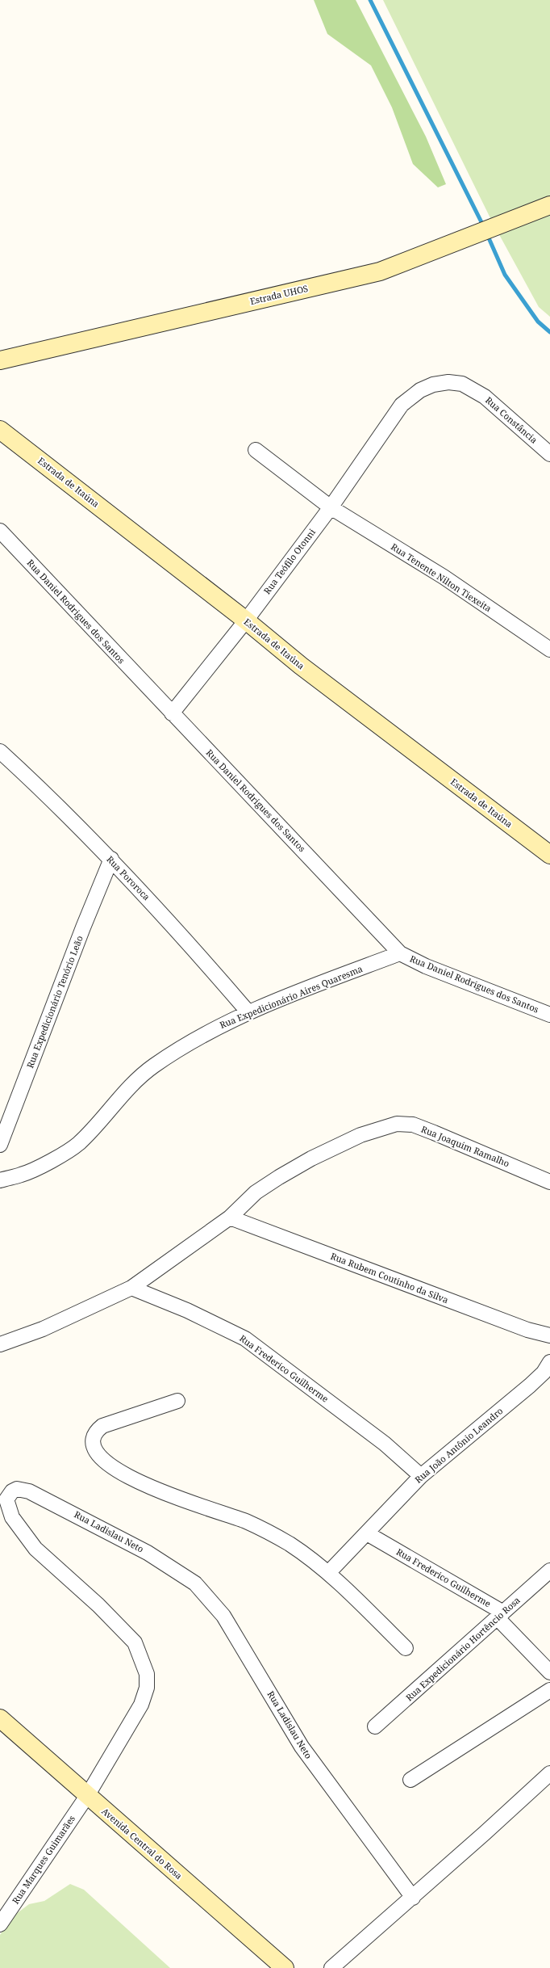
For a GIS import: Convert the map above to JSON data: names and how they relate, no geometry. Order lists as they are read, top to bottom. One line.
{"streets":{"street":["Estrada UHOS","Rua Constância","Estrada de Itaúna","Rua Teófilo Otonni","Rua Tenente Nilton Tiexeita","Rua Daniel Rodrigues dos Santos","Rua Pororoca","Rua Expedicionário Aires Quaresma","Rua Expedicionário Tenório Leão","Rua Joaquim Ramalho","Rua Rubem Coutinho da Silva","Rua Frederico Guilherme","Rua João Antônio Leandro","Rua Ladislau Neto","Rua Expedicionário Hortêncio Rosa","Avenida Central do Rosa","Rua Marques Guimarães"]},"crossings":[["Rua Constância","Rua Teófilo Otonni"],["Estrada de Itaúna","Rua Teófilo Otonni"],["Rua Teófilo Otonni","Rua Tenente Nilton Tiexeita"],["Rua Teófilo Otonni","Rua Daniel Rodrigues dos Santos"],["Rua Daniel Rodrigues dos Santos","Rua Expedicionário Aires Quaresma"],["Rua Pororoca","Rua Expedicionário Aires Quaresma"],["Rua Pororoca","Rua Expedicionário Tenório Leão"],["Rua Joaquim Ramalho","Rua Rubem Coutinho da Silva"],["Rua Joaquim Ramalho","Rua Frederico Guilherme"],["Rua Frederico Guilherme","Rua João Antônio Leandro"],["Rua Frederico Guilherme","Rua Expedicionário Hortêncio Rosa"],["Rua Ladislau Neto","Avenida Central do Rosa"],["Rua Ladislau Neto","Rua Marques Guimarães"],["Avenida Central do Rosa","Rua Marques Guimarães"]]}
